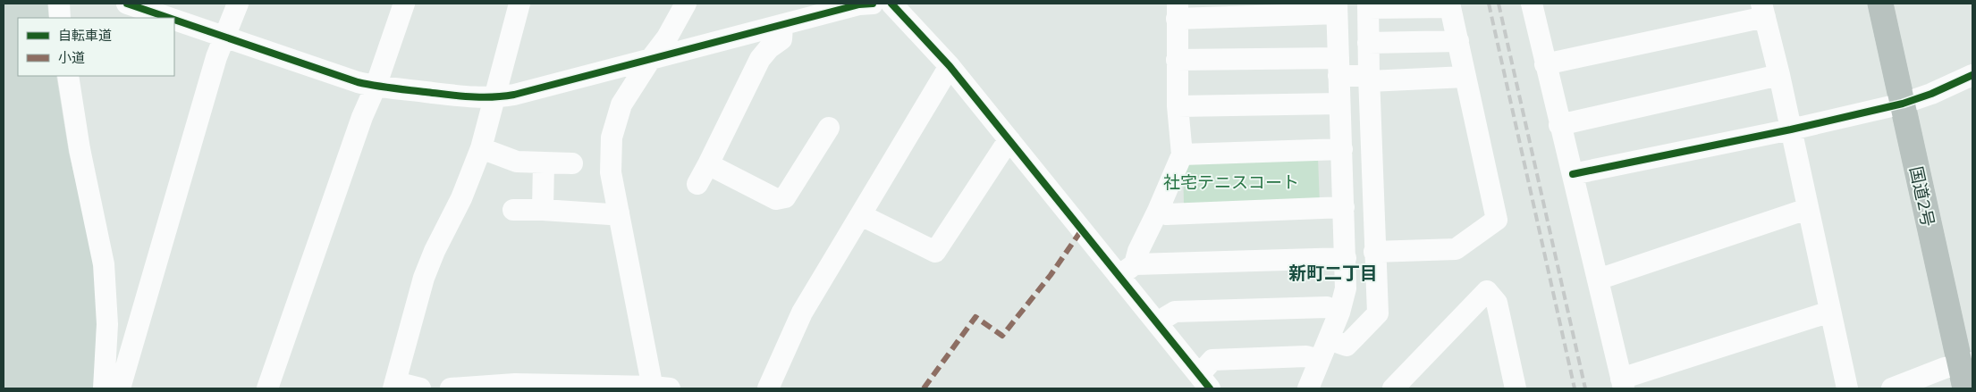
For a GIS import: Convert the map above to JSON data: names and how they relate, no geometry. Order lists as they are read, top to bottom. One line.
{"streets":{"highway":["国道2号"]},"districts":["新町二丁目"],"parks":["社宅テニスコート"],"legend":["自転車道","小道"]}
